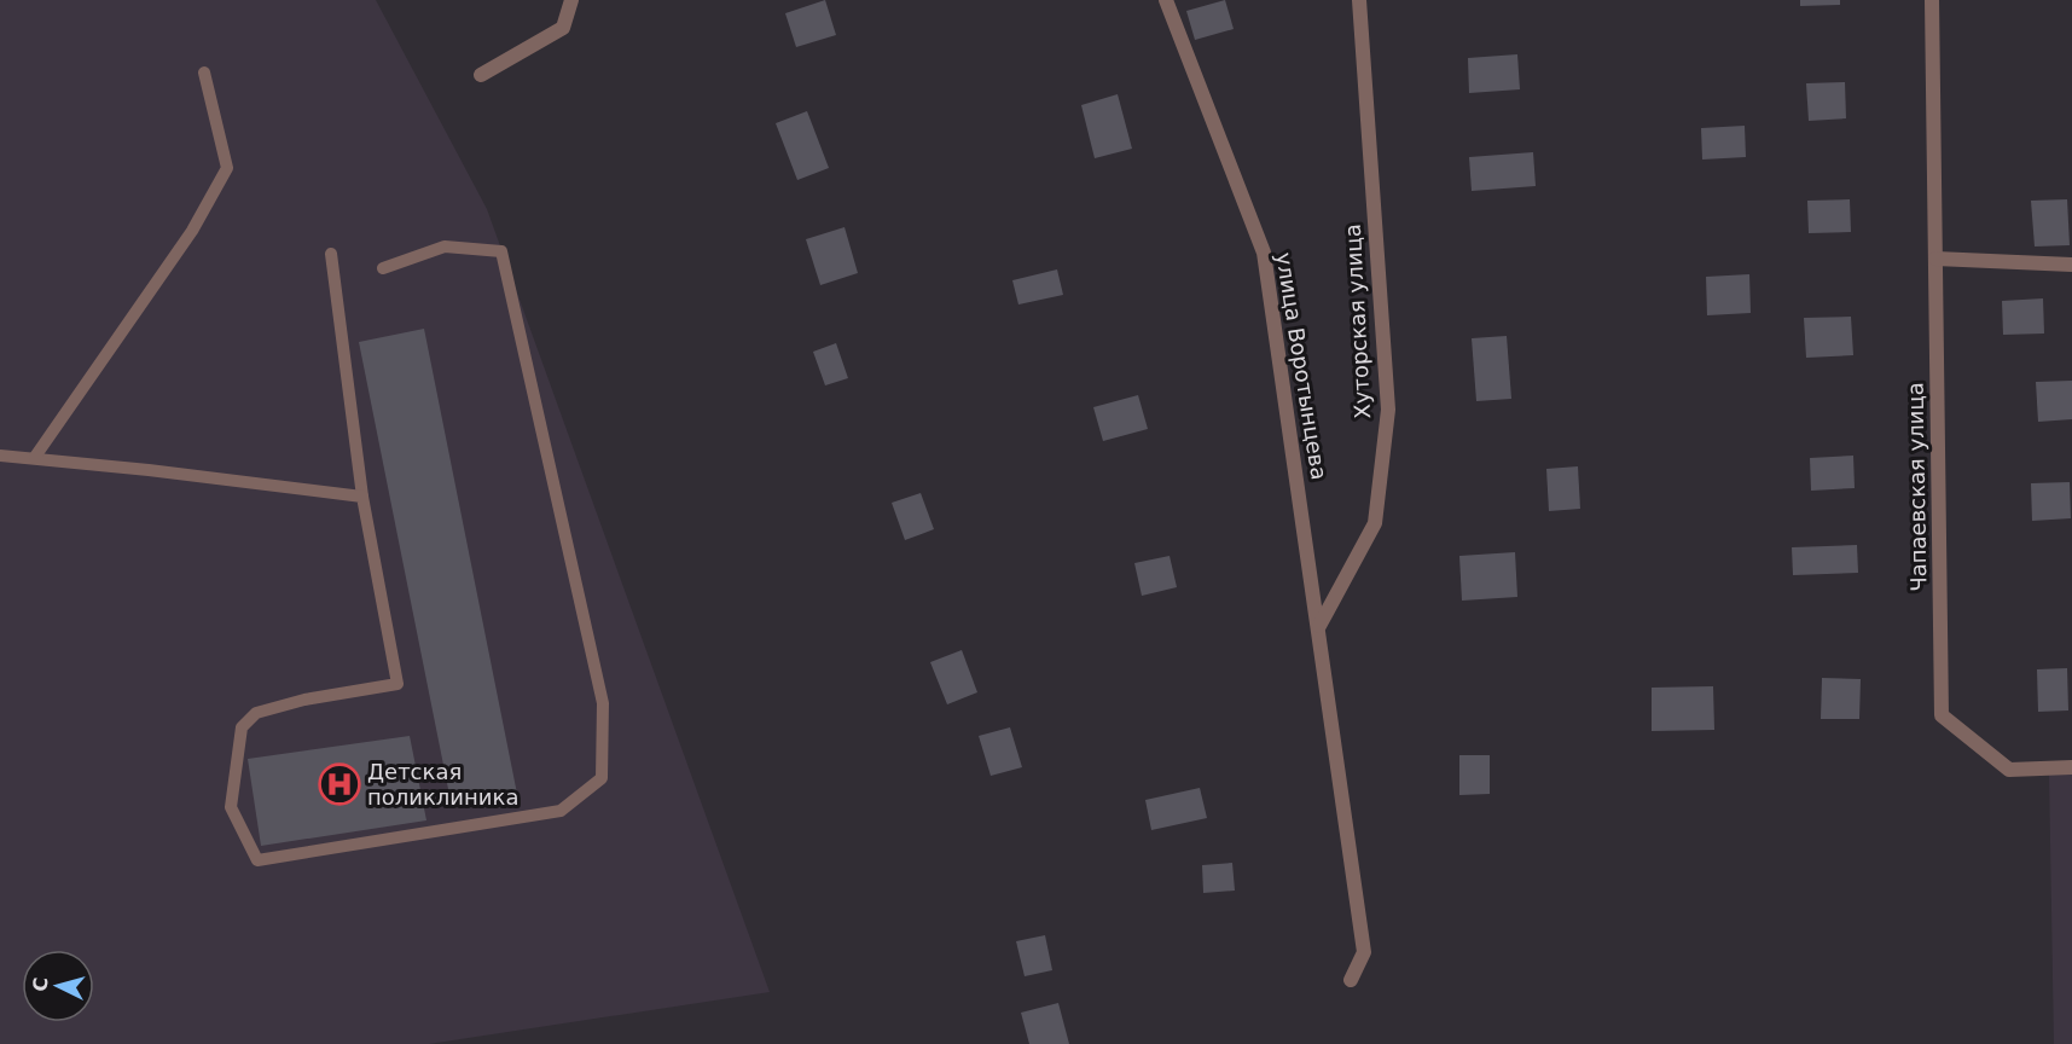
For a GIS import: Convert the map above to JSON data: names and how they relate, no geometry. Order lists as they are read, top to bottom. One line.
{"streets":{"street":["Хуторская улица","улица Воротынцева","Чапаевская улица"]},"crossings":[["Хуторская улица","улица Воротынцева"]],"places":{"hospital":["Детская поликлиника"]},"north":"left"}
